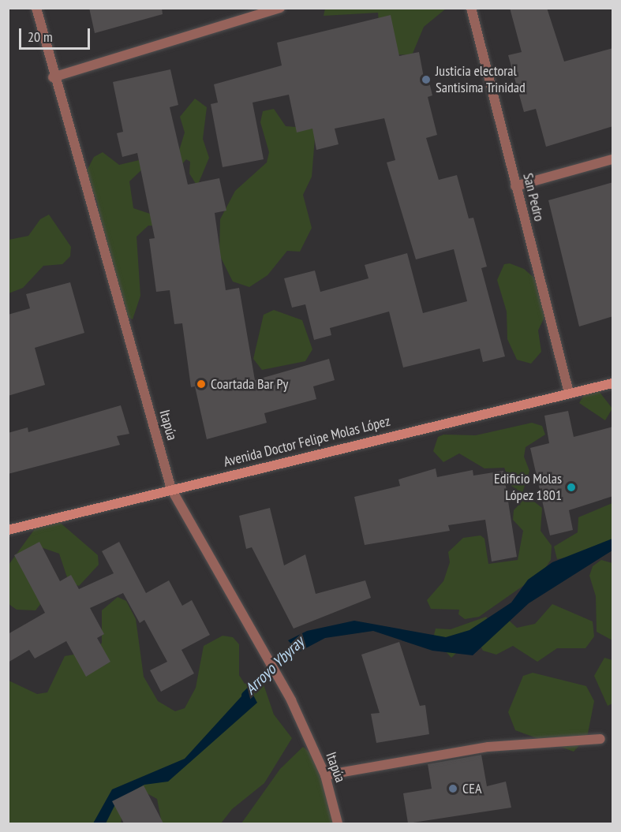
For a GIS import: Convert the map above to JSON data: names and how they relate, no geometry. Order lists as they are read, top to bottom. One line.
{"streets":{"main road":["Avenida Doctor Felipe Molas López"],"street":["San Pedro","Itapúa"]},"crossings":[["San Pedro","Avenida Doctor Felipe Molas López"],["Itapúa","Avenida Doctor Felipe Molas López"]],"water":["Arroyo Ybyray"],"places":["Justicia electoral Santisima Trinidad","Coartada Bar Py","Edificio Molas López 1801","CEA"],"scale_bar":"20 m"}
